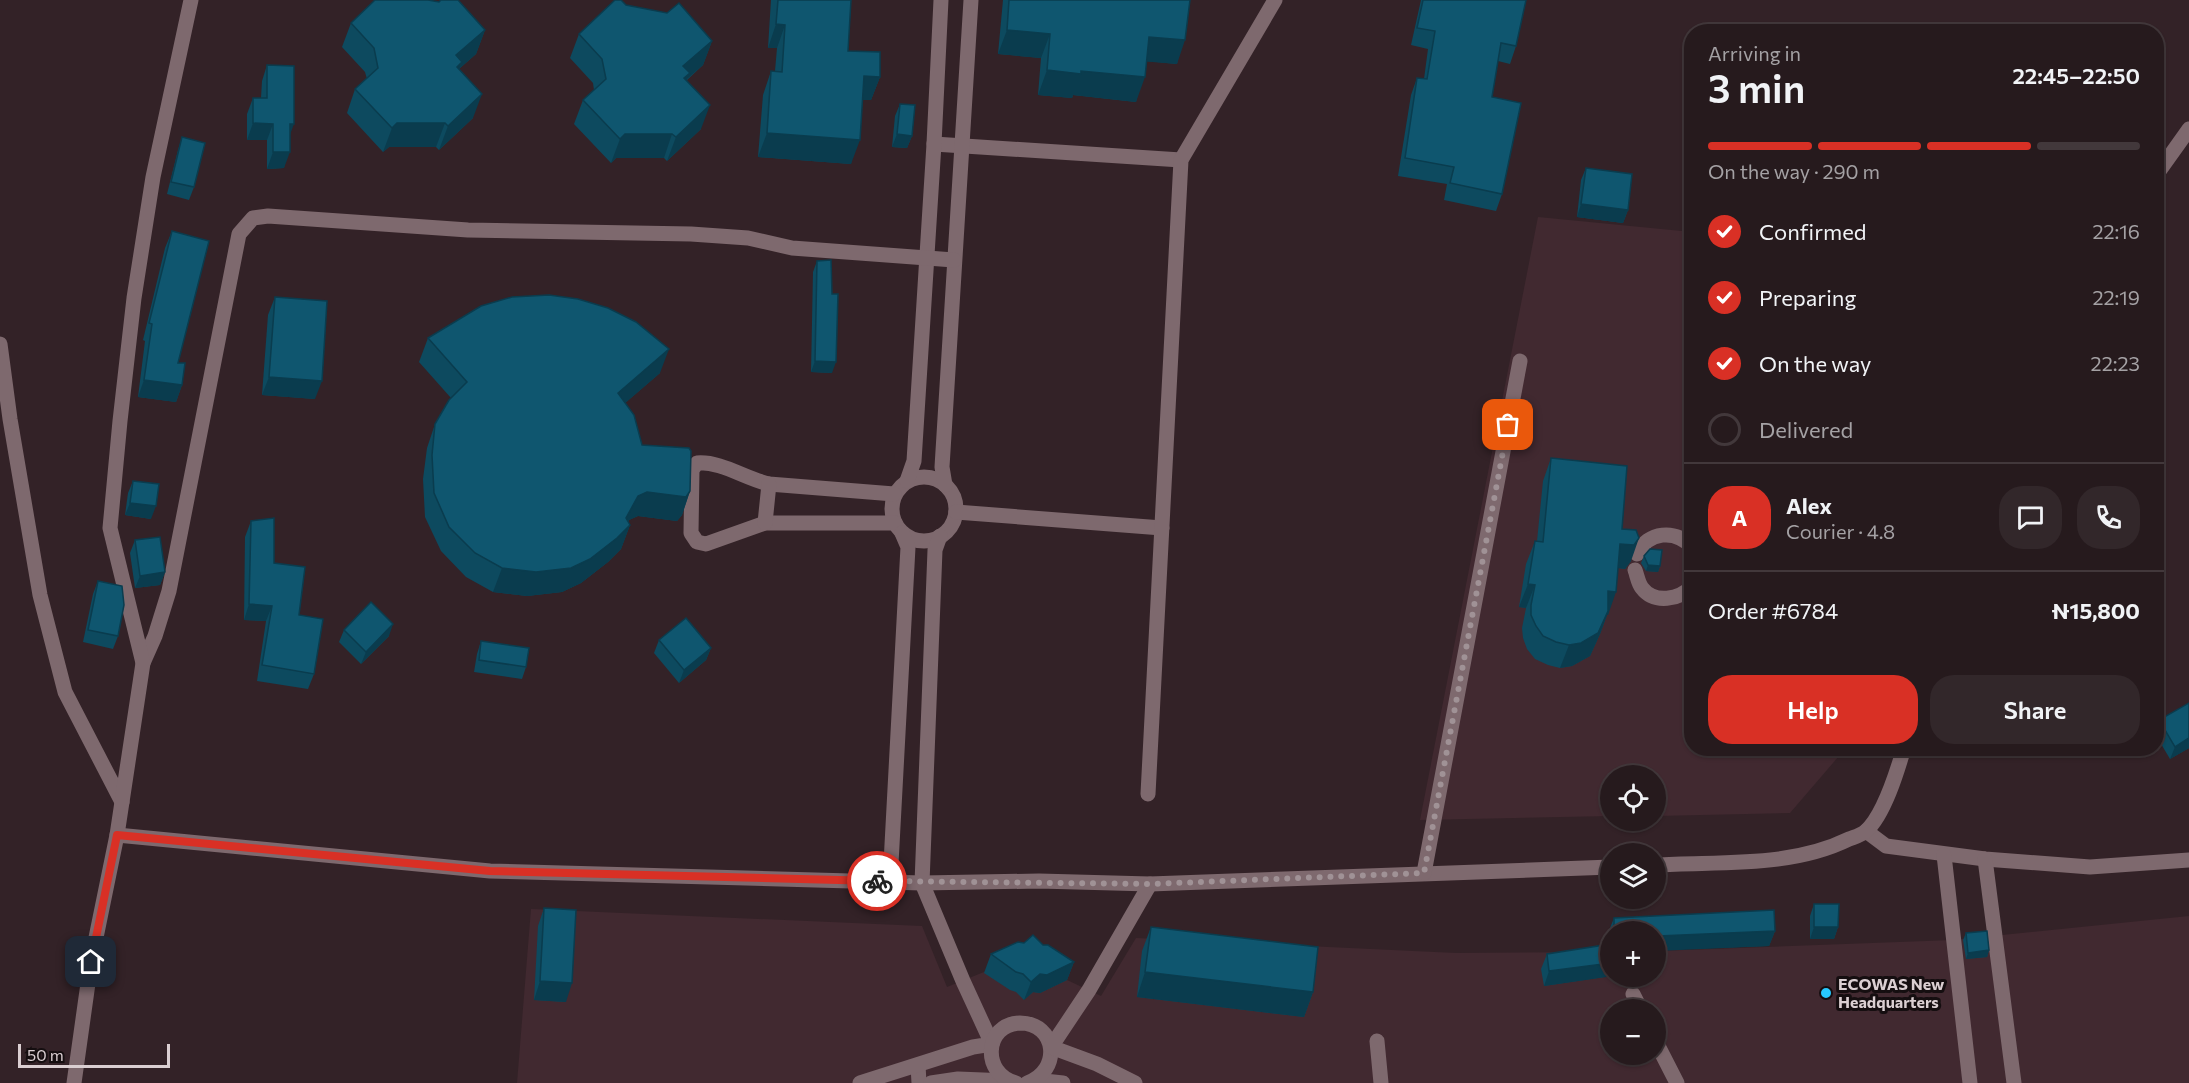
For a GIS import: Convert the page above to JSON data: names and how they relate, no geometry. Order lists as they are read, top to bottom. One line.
{"places":["ECOWAS New Headquarters"],"scale_bar":"50 m","page":{"heading":["3 min","Arriving in","22:45–22:50"],"panel":["Alex","Courier · 4.8","Order #6784","₦15,800"],"bar":"On the way · 290 m","list":[["Confirmed","22:16"],["Preparing","22:19"],["On the way","22:23"],"Delivered"],"round":"A","buttons":["Help","Share"],"map_buttons":["+","−"],"scale":"50 m"}}
